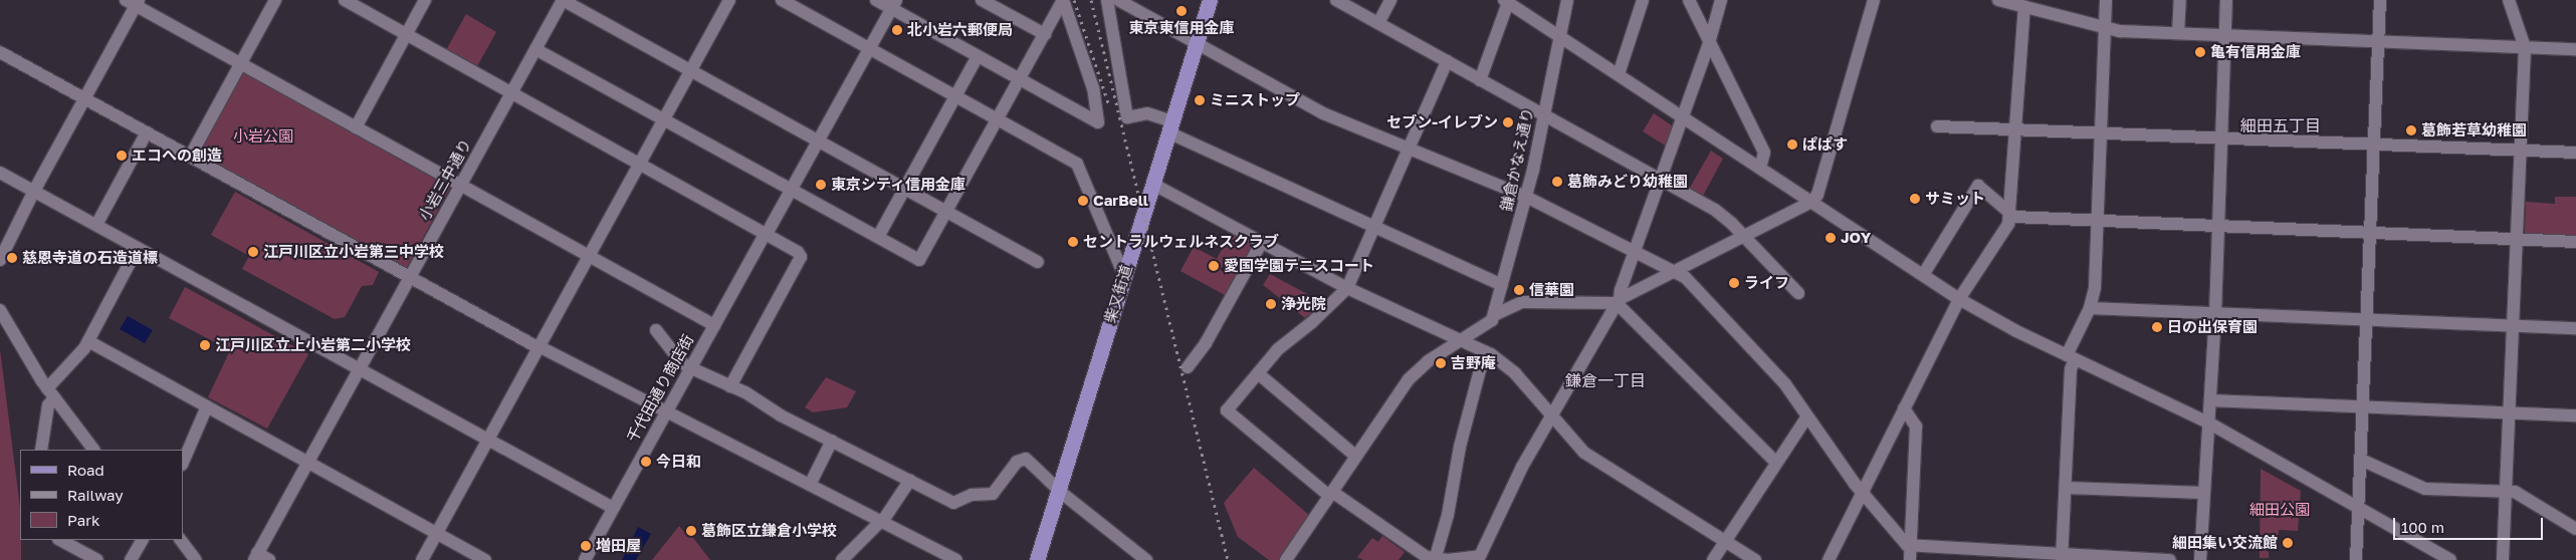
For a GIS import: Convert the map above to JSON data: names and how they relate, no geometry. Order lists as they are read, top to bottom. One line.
{"streets":{"main road":["柴又街道"],"street":["鎌倉かなえ通り","小岩三中通り","千代田通り商店街"]},"districts":["細田五丁目","鎌倉一丁目"],"parks":["小岩公園","細田公園"],"places":["東京東信用金庫","北小岩六郵便局","亀有信用金庫","ミニストップ","セブン-イレブン","葛飾若草幼稚園","ぱぱす","エコへの創造","葛飾みどり幼稚園","東京シティ信用金庫","サミット","CarBell","JOY","セントラルウェルネスクラブ","江戸川区立小岩第三中学校","慈恩寺道の石造道標","愛国学園テニスコート","ライフ","信華園","浄光院","日の出保育園","江戸川区立上小岩第二小学校","吉野庵","今日和","葛飾区立鎌倉小学校","細田集い交流館","増田屋"],"legend":["Road","Railway","Park"],"scale_bar":"100 m"}
